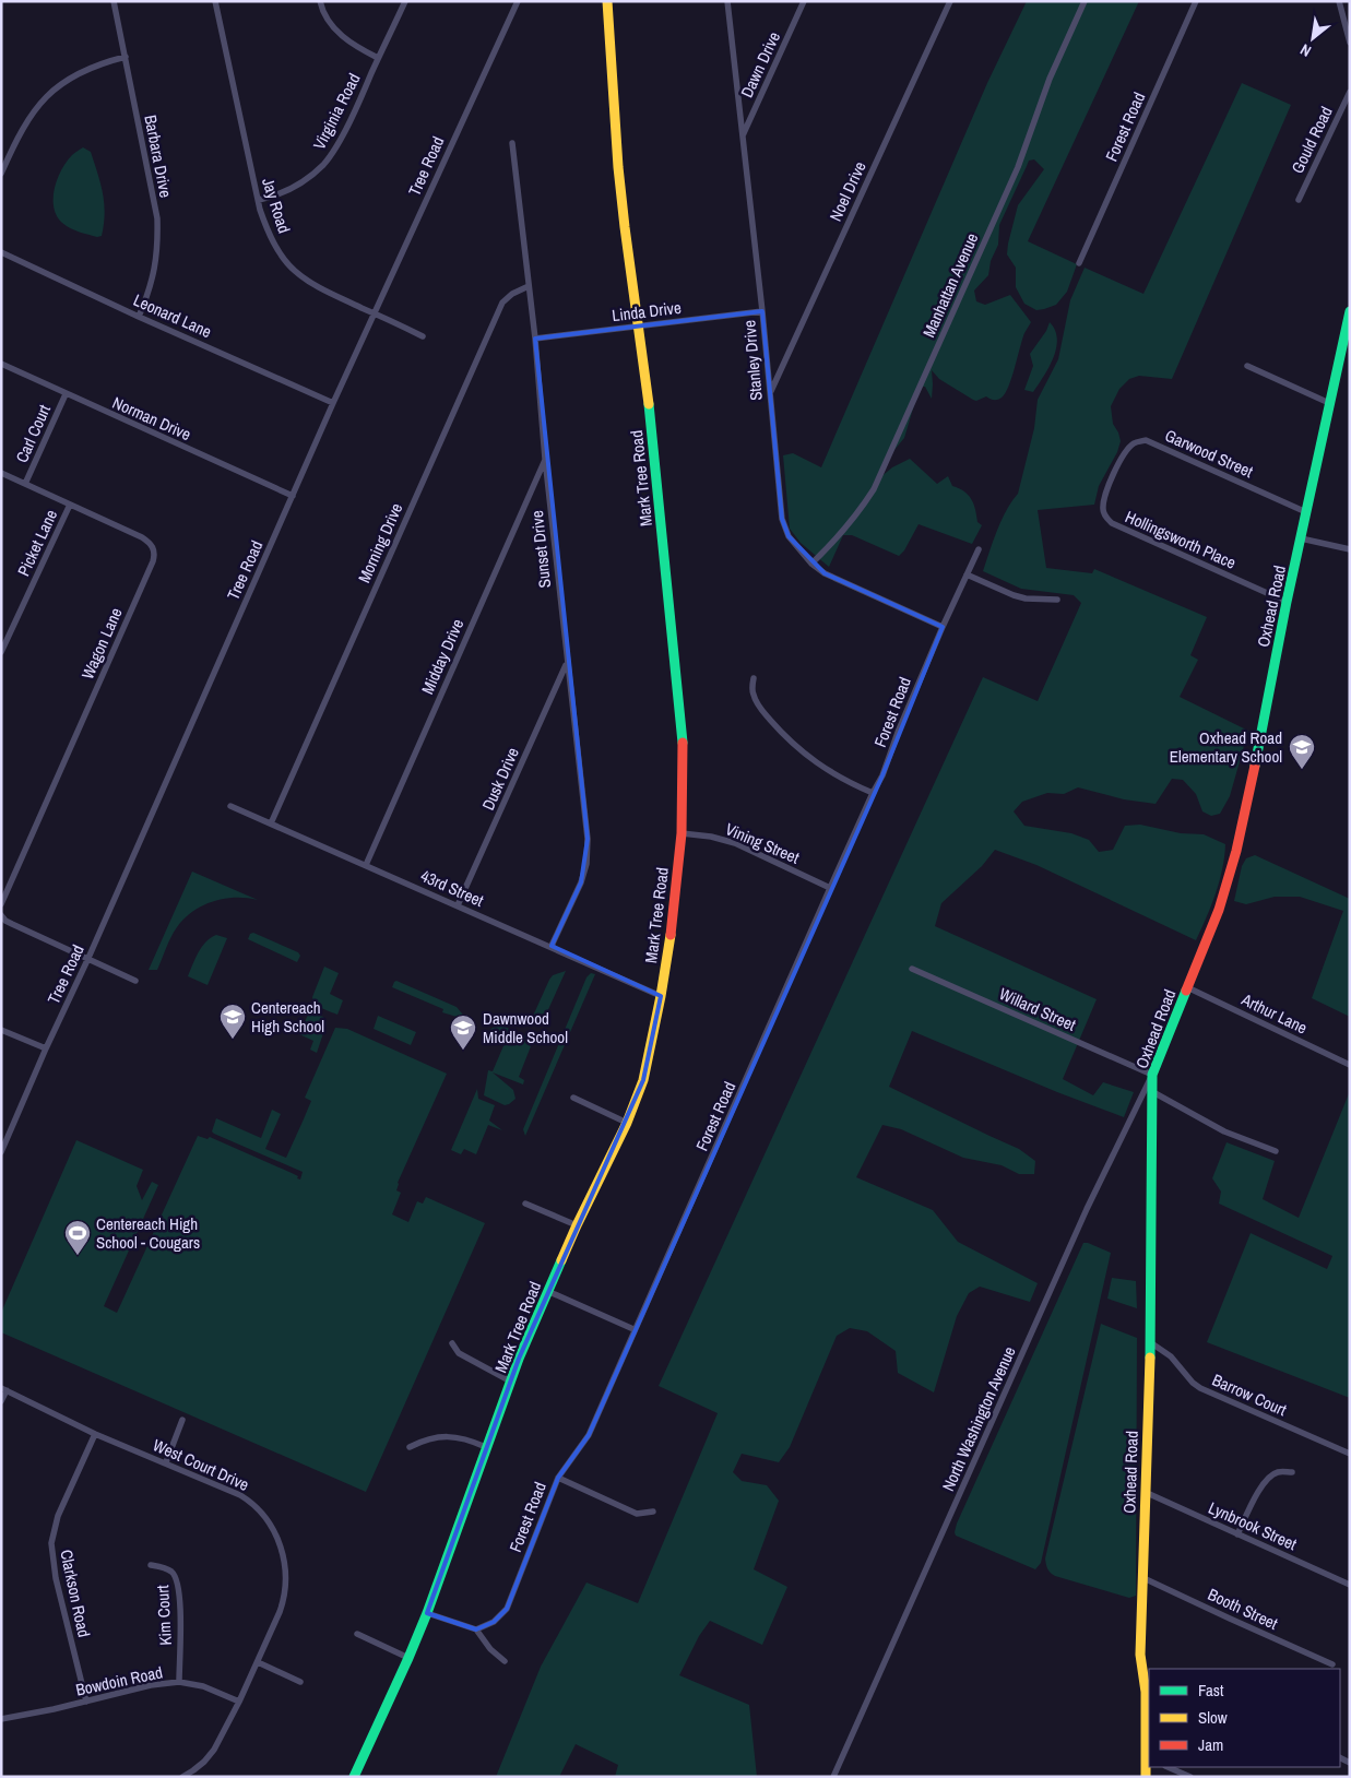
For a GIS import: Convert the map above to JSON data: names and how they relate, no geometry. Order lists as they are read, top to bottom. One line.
{"streets":{"street":["Dawn Drive","Virginia Road","Forest Road","Gould Road","Barbara Drive","Tree Road","Noel Drive","Jay Road","Manhattan Avenue","Linda Drive","Leonard Lane","Stanley Drive","Norman Drive","Carl Court","Garwood Street","Mark Tree Road","Hollingsworth Place","Picket Lane","Morning Drive","Sunset Drive","Oxhead Road","Wagon Lane","Midday Drive","Dusk Drive","Vining Street","43rd Street","Willard Street","Arthur Lane","Barrow Court","North Washington Avenue","West Court Drive","Lynbrook Street","Clarkson Road","Booth Street","Kim Court","Bowdoin Road"]},"crossings":[["Dawn Drive","Stanley Drive"],["Virginia Road","Jay Road"],["Forest Road","Stanley Drive"],["Forest Road","Vining Street"],["Barbara Drive","Leonard Lane"],["Tree Road","Jay Road"],["Tree Road","Leonard Lane"],["Tree Road","Norman Drive"],["Noel Drive","Stanley Drive"],["Manhattan Avenue","Stanley Drive"],["Linda Drive","Stanley Drive"],["Linda Drive","Mark Tree Road"],["Linda Drive","Sunset Drive"],["Norman Drive","Carl Court"],["Carl Court","Wagon Lane"],["Garwood Street","Hollingsworth Place"],["Garwood Street","Oxhead Road"],["Mark Tree Road","Vining Street"],["Mark Tree Road","43rd Street"],["Hollingsworth Place","Oxhead Road"],["Picket Lane","Wagon Lane"],["Morning Drive","Sunset Drive"],["Morning Drive","43rd Street"],["Sunset Drive","Midday Drive"],["Sunset Drive","Dusk Drive"],["Sunset Drive","43rd Street"],["Oxhead Road","Willard Street"],["Oxhead Road","Arthur Lane"],["Oxhead Road","Barrow Court"],["Oxhead Road","North Washington Avenue"],["Oxhead Road","Lynbrook Street"],["Oxhead Road","Booth Street"],["Midday Drive","43rd Street"],["Dusk Drive","43rd Street"],["Willard Street","North Washington Avenue"],["West Court Drive","Clarkson Road"],["West Court Drive","Bowdoin Road"],["Clarkson Road","Bowdoin Road"],["Kim Court","Bowdoin Road"]],"places":{"school or university":["Oxhead Road Elementary School","Centereach High School","Dawnwood Middle School"],"sports":["Centereach High School - Cougars"]},"legend":["Fast","Slow","Jam"],"north":"bottom left"}
